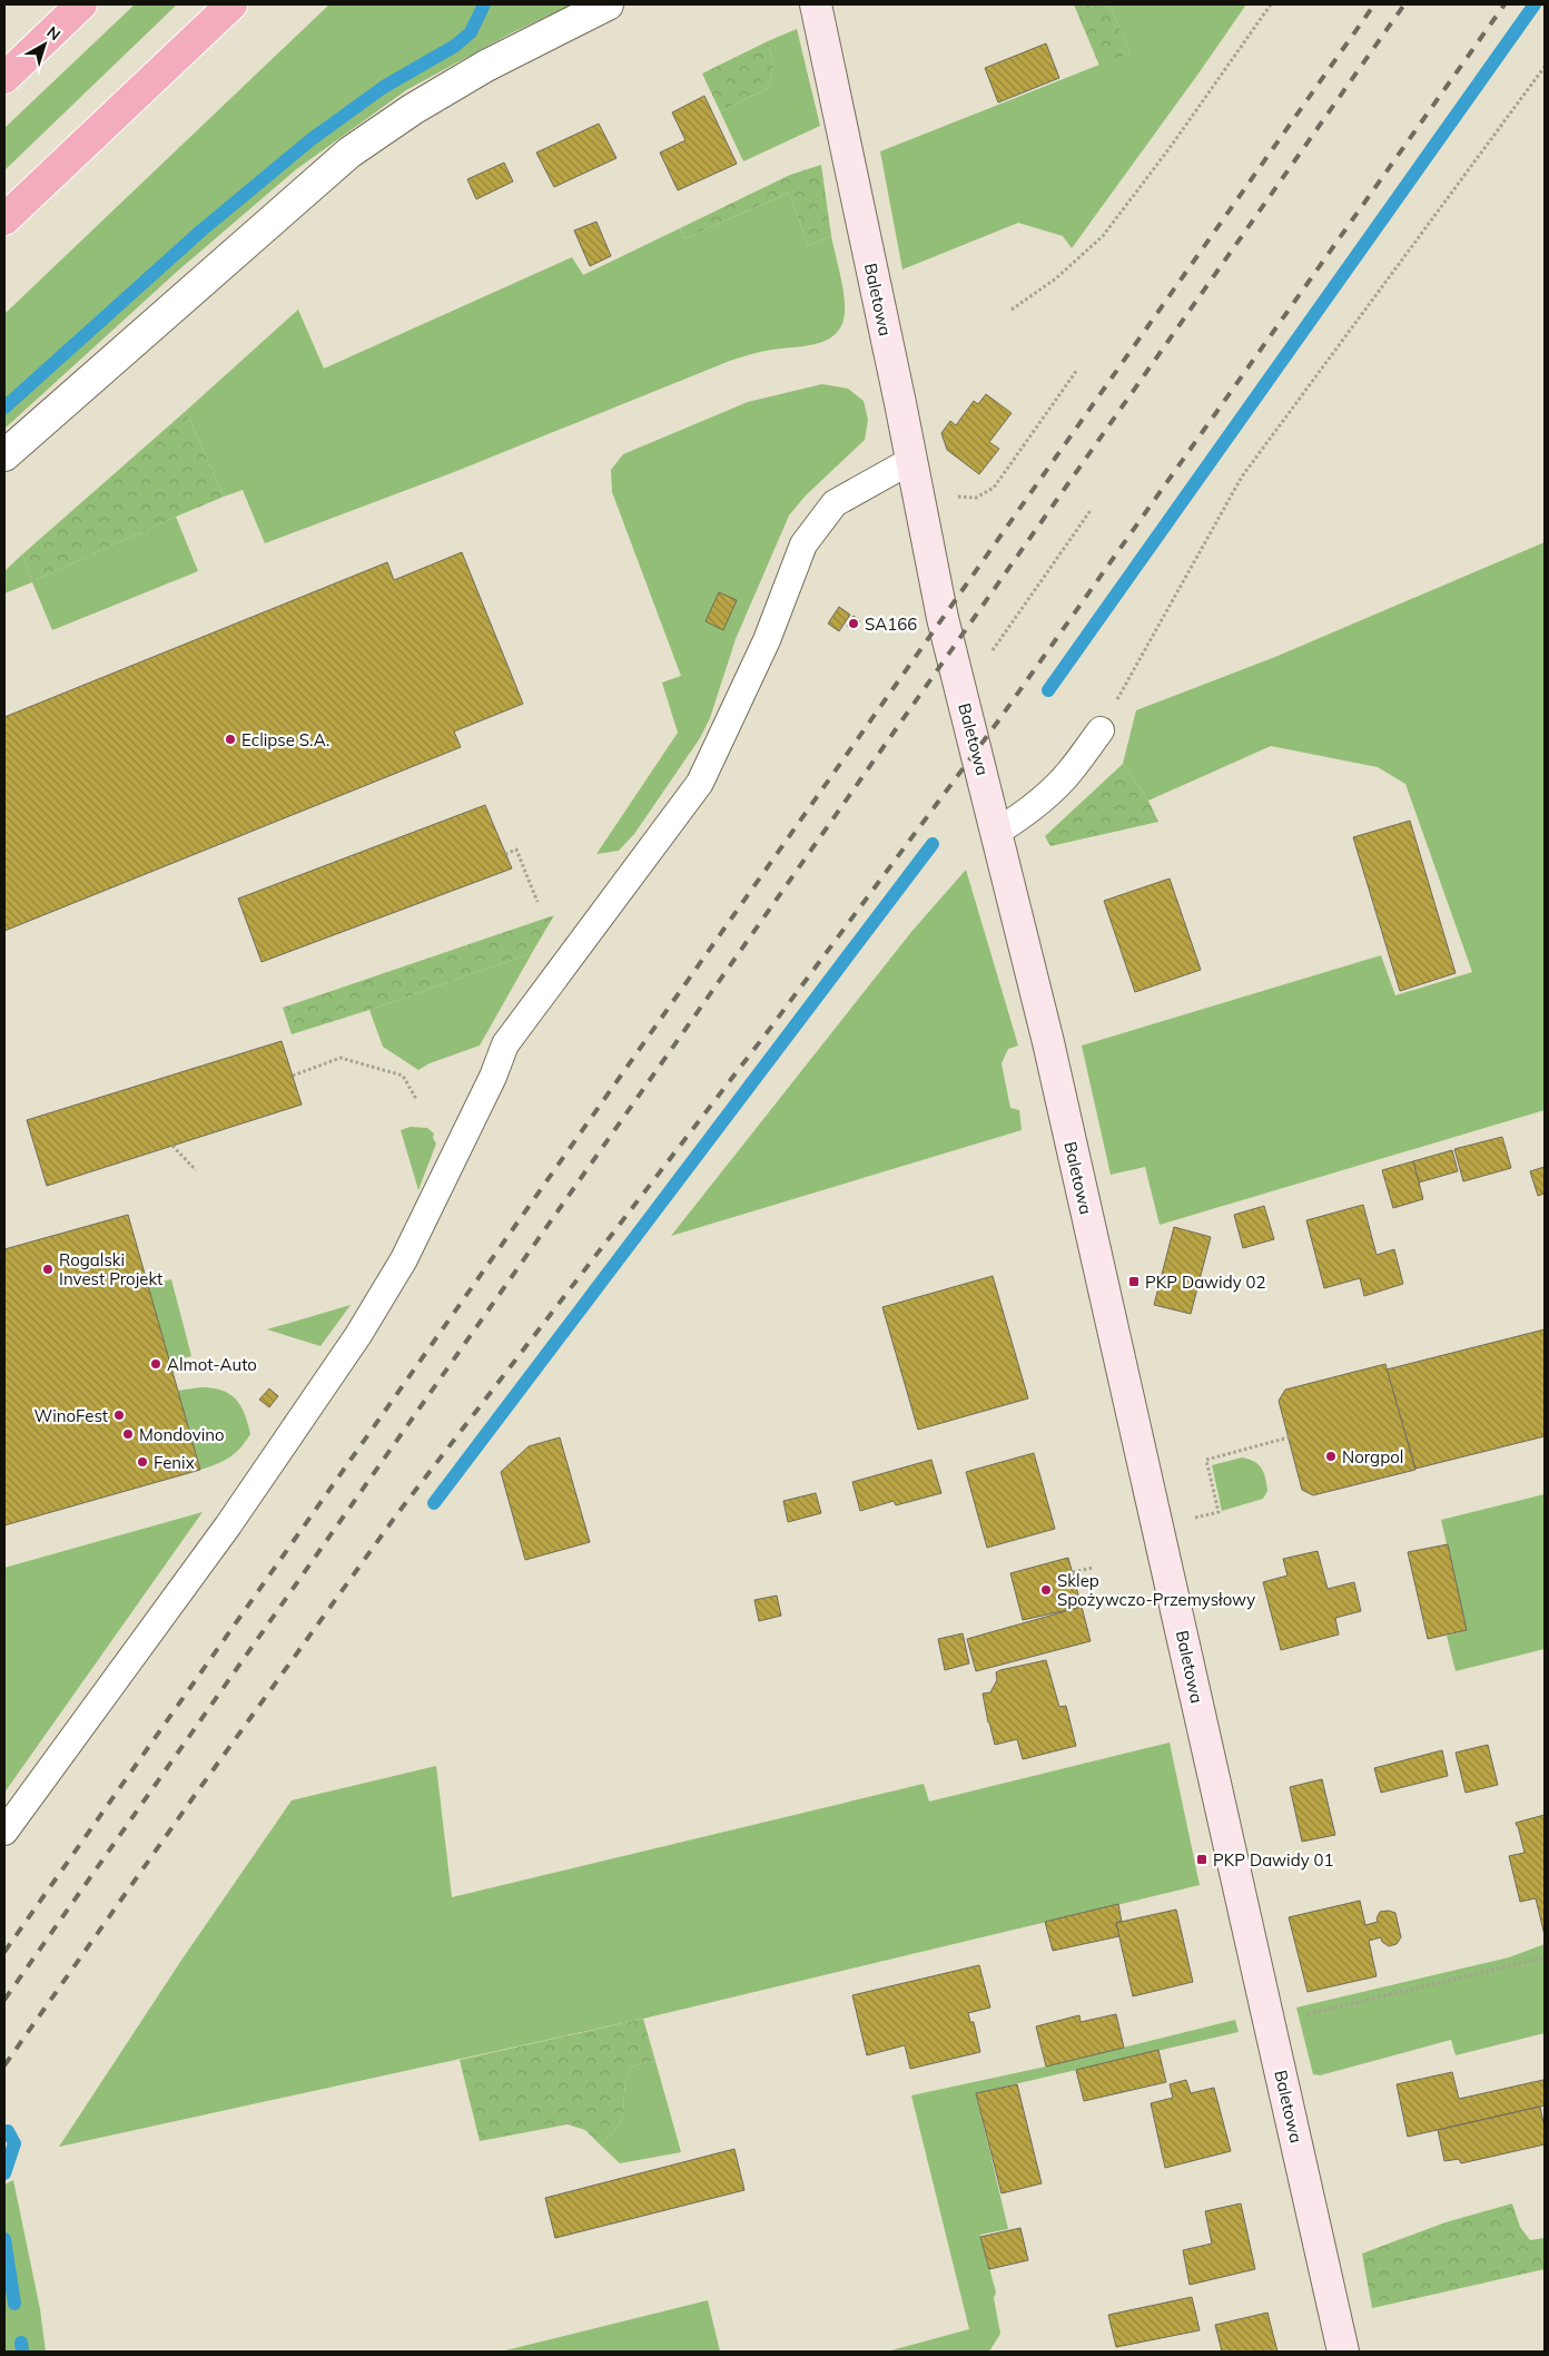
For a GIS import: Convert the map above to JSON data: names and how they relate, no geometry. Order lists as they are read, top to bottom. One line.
{"streets":{"street":["Baletowa"]},"places":{"other":["SA166","Eclipse S.A.","Rogalski Invest Projekt","Almot-Auto","WinoFest","Mondovino","Norgpol","Fenix","Sklep Spożywczo-Przemysłowy"],"transit":["PKP Dawidy 02","PKP Dawidy 01"]},"north":"top right"}
